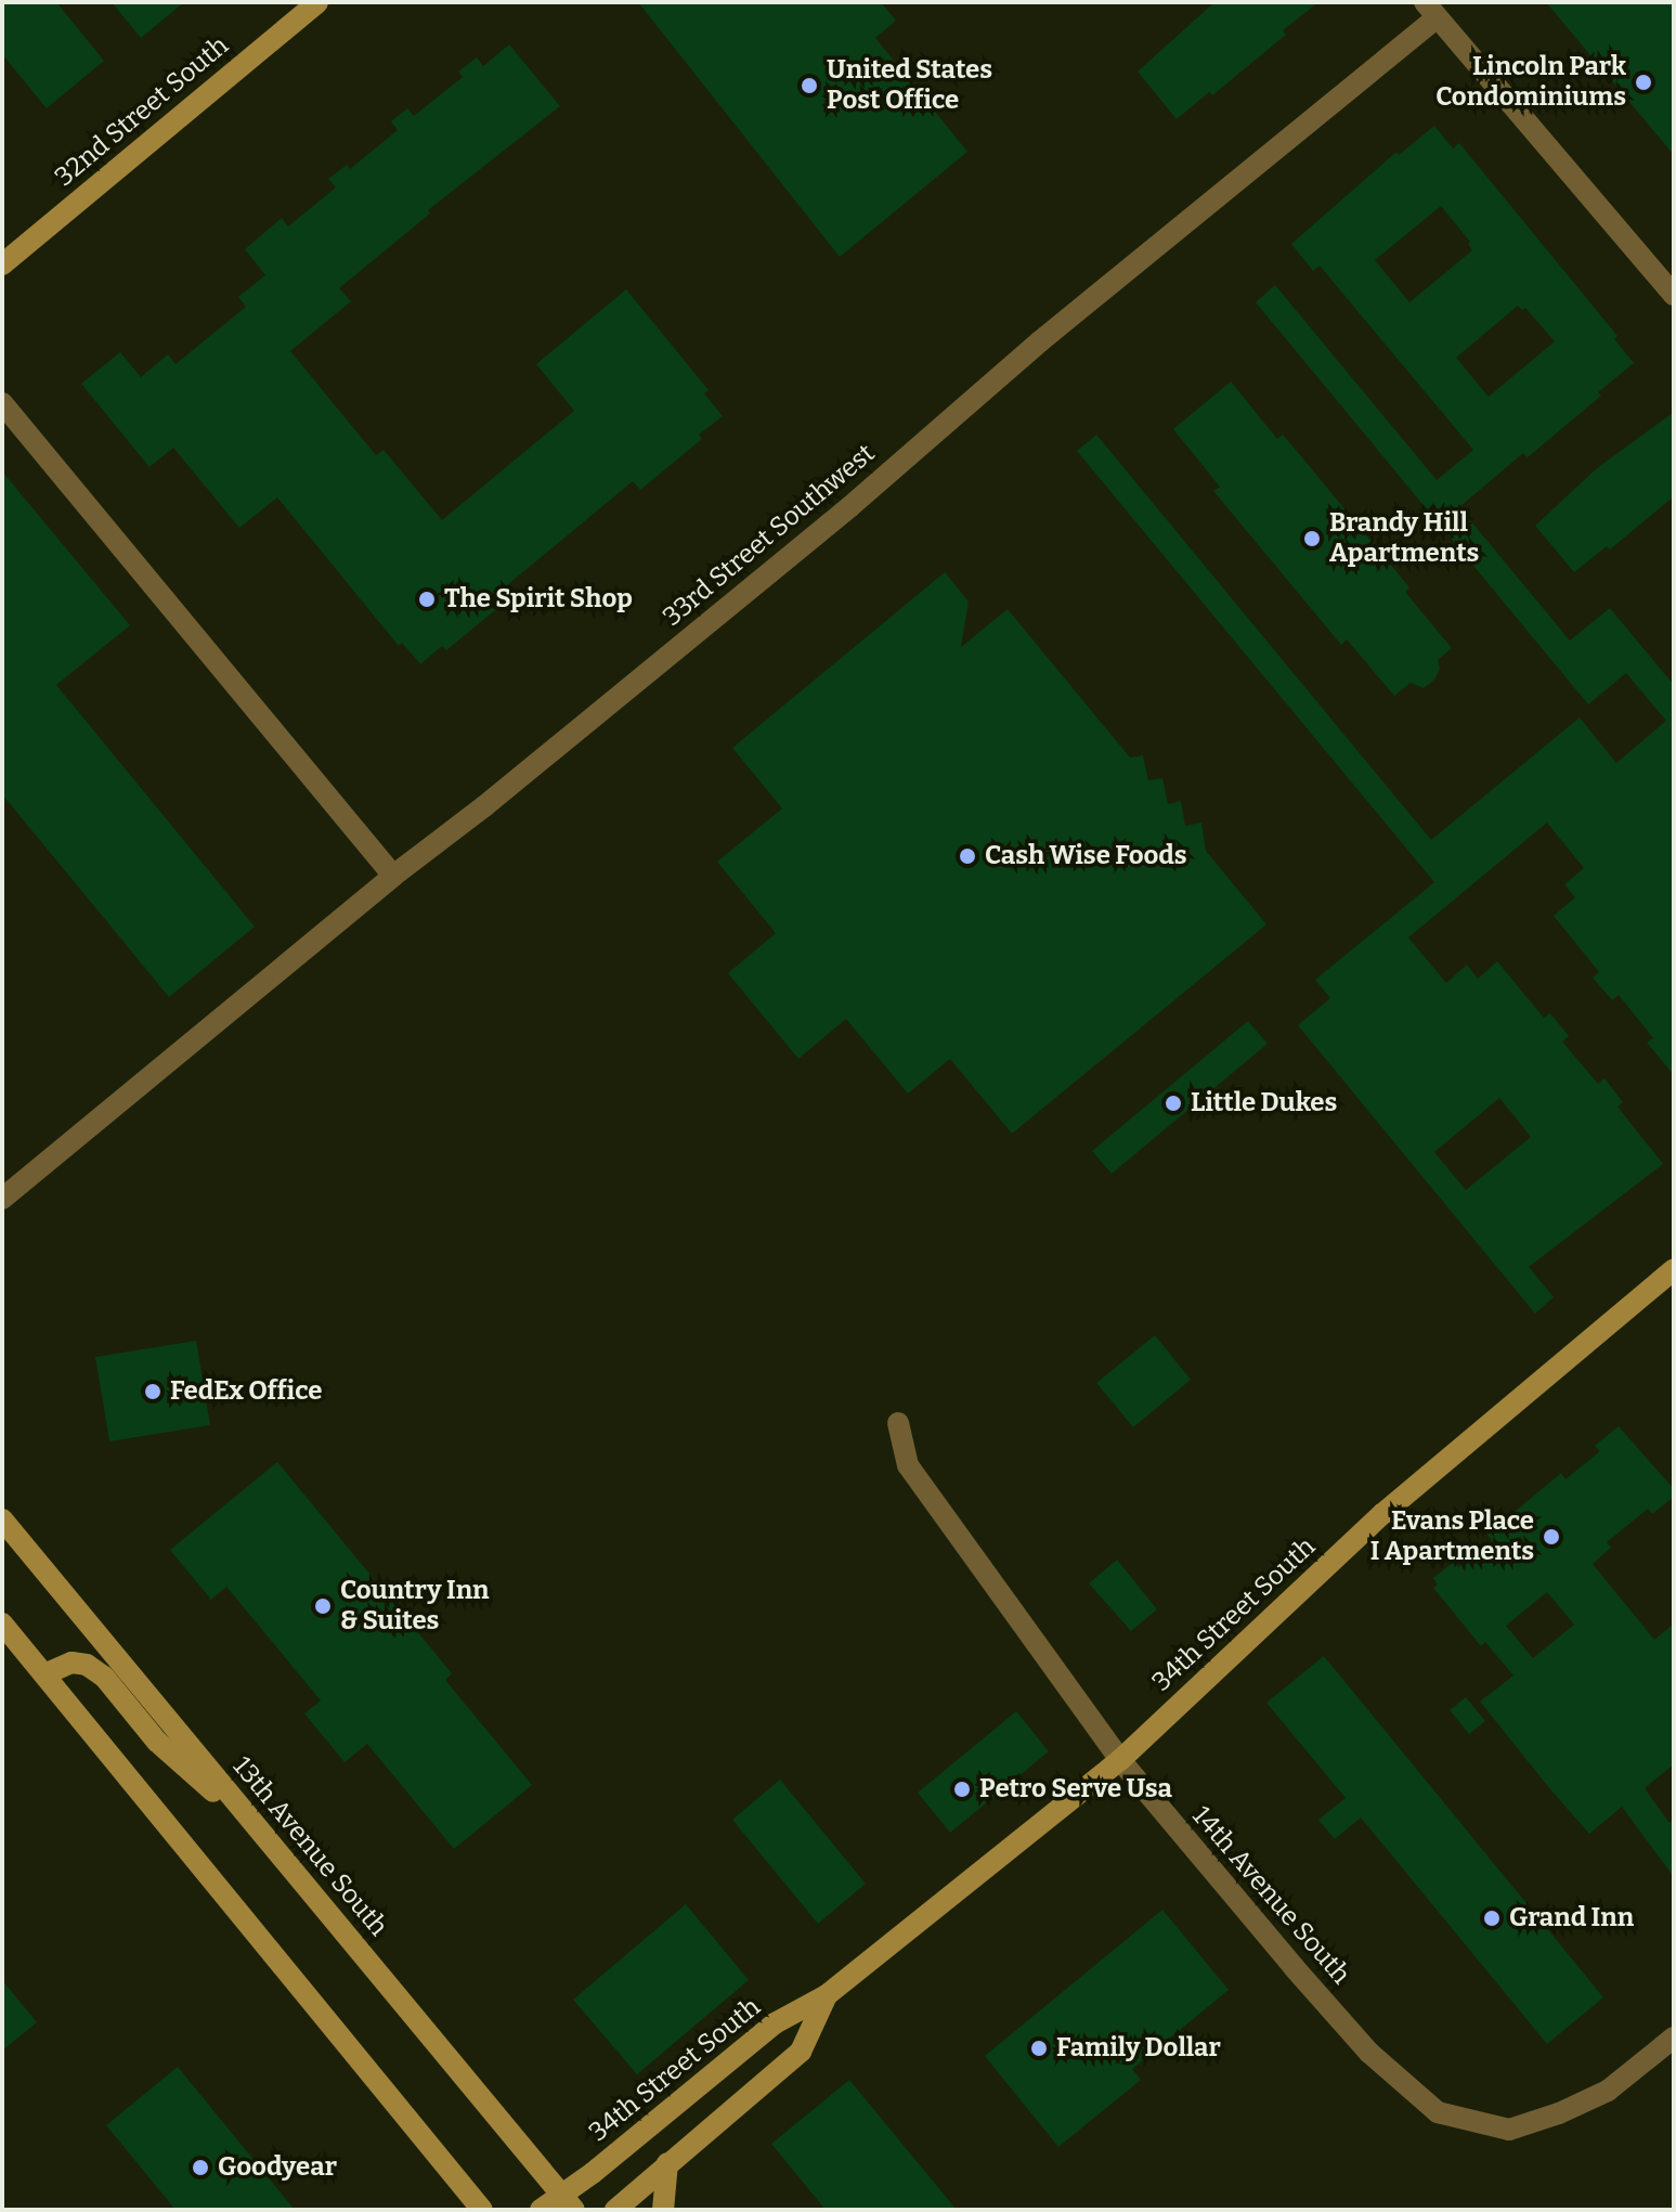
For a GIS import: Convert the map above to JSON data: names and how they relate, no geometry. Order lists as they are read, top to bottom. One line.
{"streets":{"street":["32nd Street South","33rd Street Southwest","34th Street South","13th Avenue South","14th Avenue South"]},"crossings":[["34th Street South","13th Avenue South"],["34th Street South","14th Avenue South"]],"places":["Lincoln Park Condominiums","United States Post Office","Brandy Hill Apartments","The Spirit Shop","Cash Wise Foods","Little Dukes","FedEx Office","Evans Place I Apartments","Country Inn & Suites","Petro Serve Usa","Grand Inn","Family Dollar","Goodyear"]}
